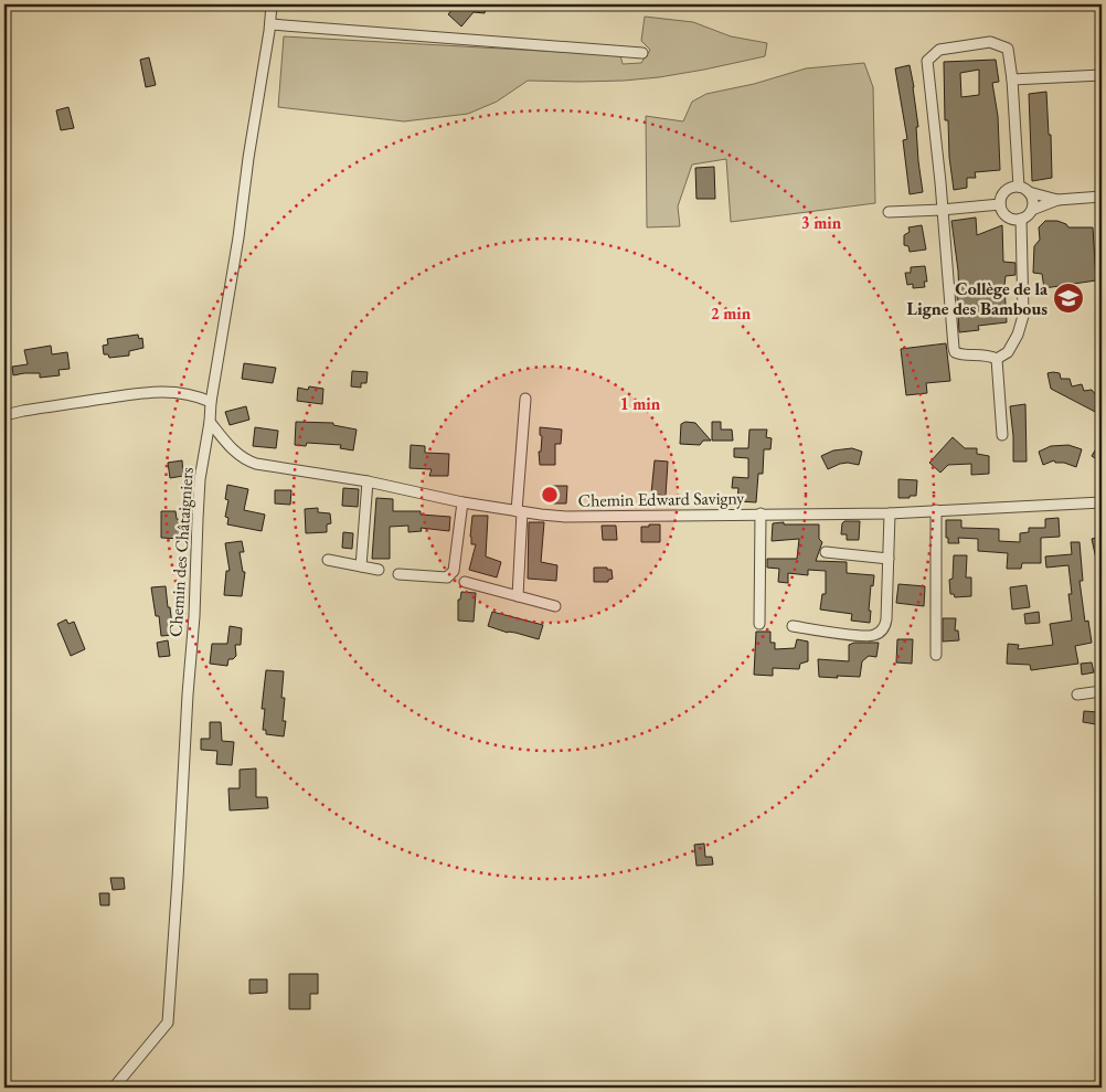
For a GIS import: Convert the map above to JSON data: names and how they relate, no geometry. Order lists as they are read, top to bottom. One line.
{"streets":{"street":["Chemin Edward Savigny","Chemin des Châtaigniers"]},"crossings":[["Chemin Edward Savigny","Chemin des Châtaigniers"]],"places":{"school or university":["Collège de la Ligne des Bambous"]},"rings":["3 min","2 min","1 min"]}
